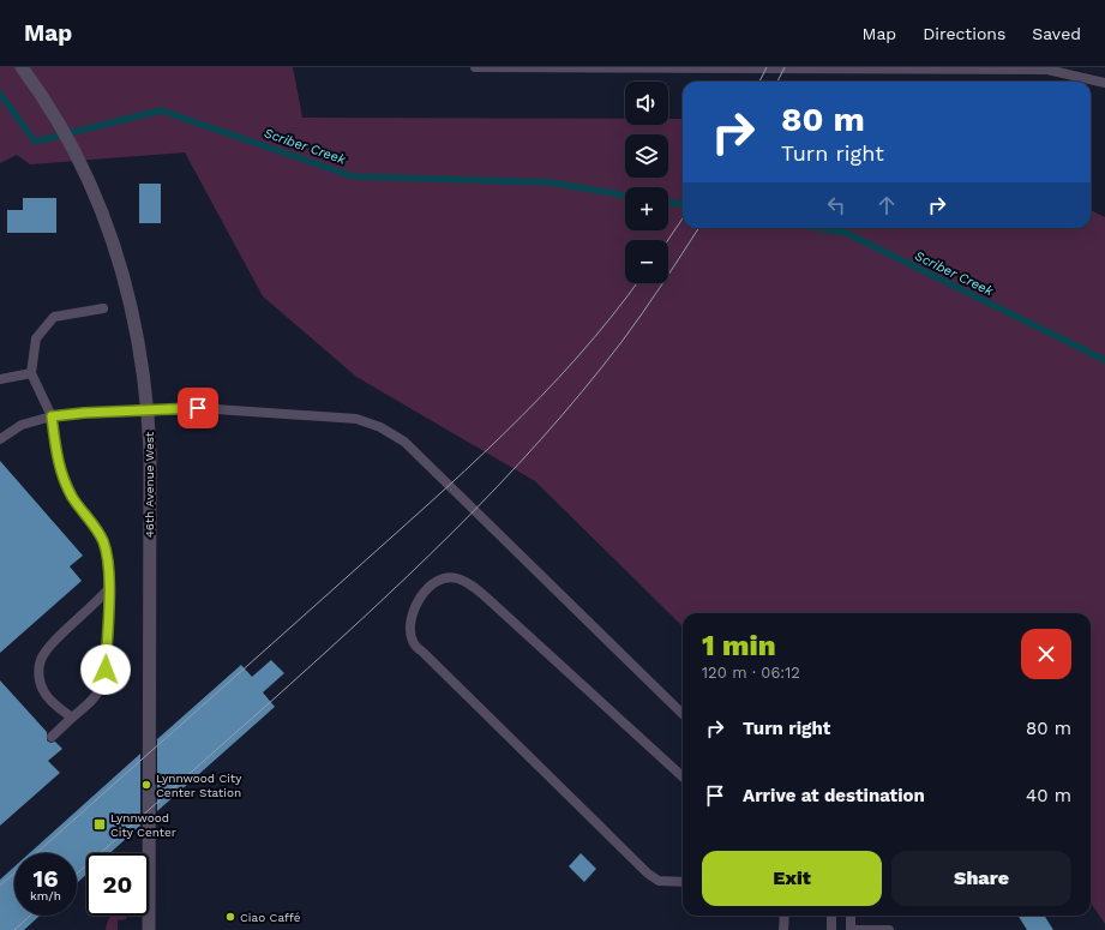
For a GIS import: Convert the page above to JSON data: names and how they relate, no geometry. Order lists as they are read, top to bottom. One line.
{"streets":{"street":["46th Avenue West"]},"water":["Scriber Creek"],"places":{"other":["Lynnwood City Center Station","Ciao Caffé"],"transit":["Lynnwood City Center"]},"page":{"header":"Map","nav":["Map","Directions","Saved"],"map_buttons":["+","−"],"turn":["80 m","Turn right"],"heading":["1 min","120 m · 06:12"],"list":[{"name":"Turn right","value":"80 m"},{"name":"Arrive at destination","value":"40 m"}],"buttons":["Exit","Share"],"speed":"16 km/h","limit":"20"}}
